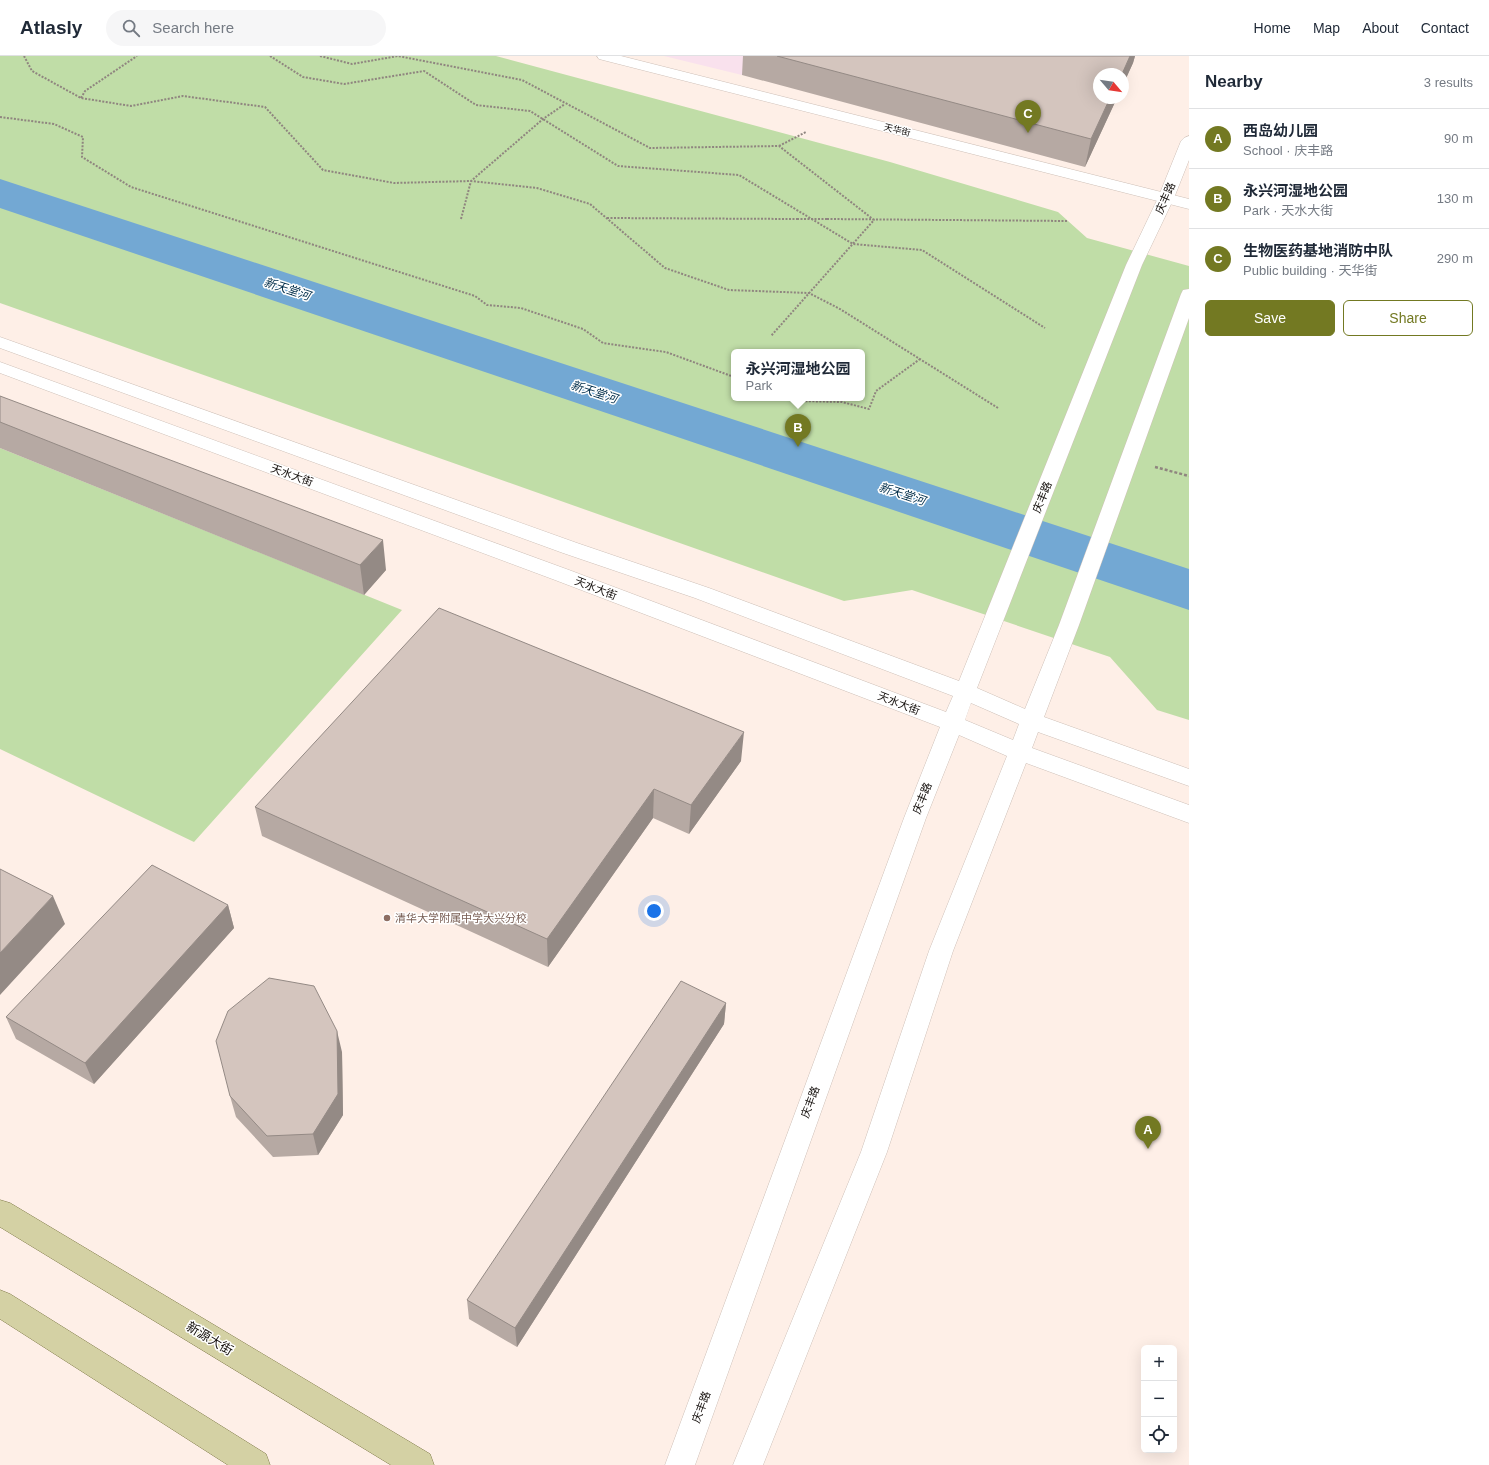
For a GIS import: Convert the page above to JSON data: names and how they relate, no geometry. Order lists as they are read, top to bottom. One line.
{"streets":{"main road":["天华街","庆丰路","天水大街","新源大街"]},"crossings":[["天华街","庆丰路"],["庆丰路","天水大街"]],"water":["新天堂河"],"places":["清华大学附属中学大兴分校"],"north":"bottom right","page":{"header":"Atlasly","search":"Search here","nav":["Home","Map","About","Contact"],"heading":["Nearby","3 results"],"pins":["C","B","A"],"list":[{"mark":"A","name":"西岛幼儿园","note":"School · 庆丰路","value":"90 m"},{"mark":"B","name":"永兴河湿地公园","note":"Park · 天水大街","value":"130 m"},{"mark":"C","name":"生物医药基地消防中队","note":"Public building · 天华街","value":"290 m"}],"buttons":["Save","Share"],"popup":["永兴河湿地公园","Park"],"map_buttons":["+","−"]}}
